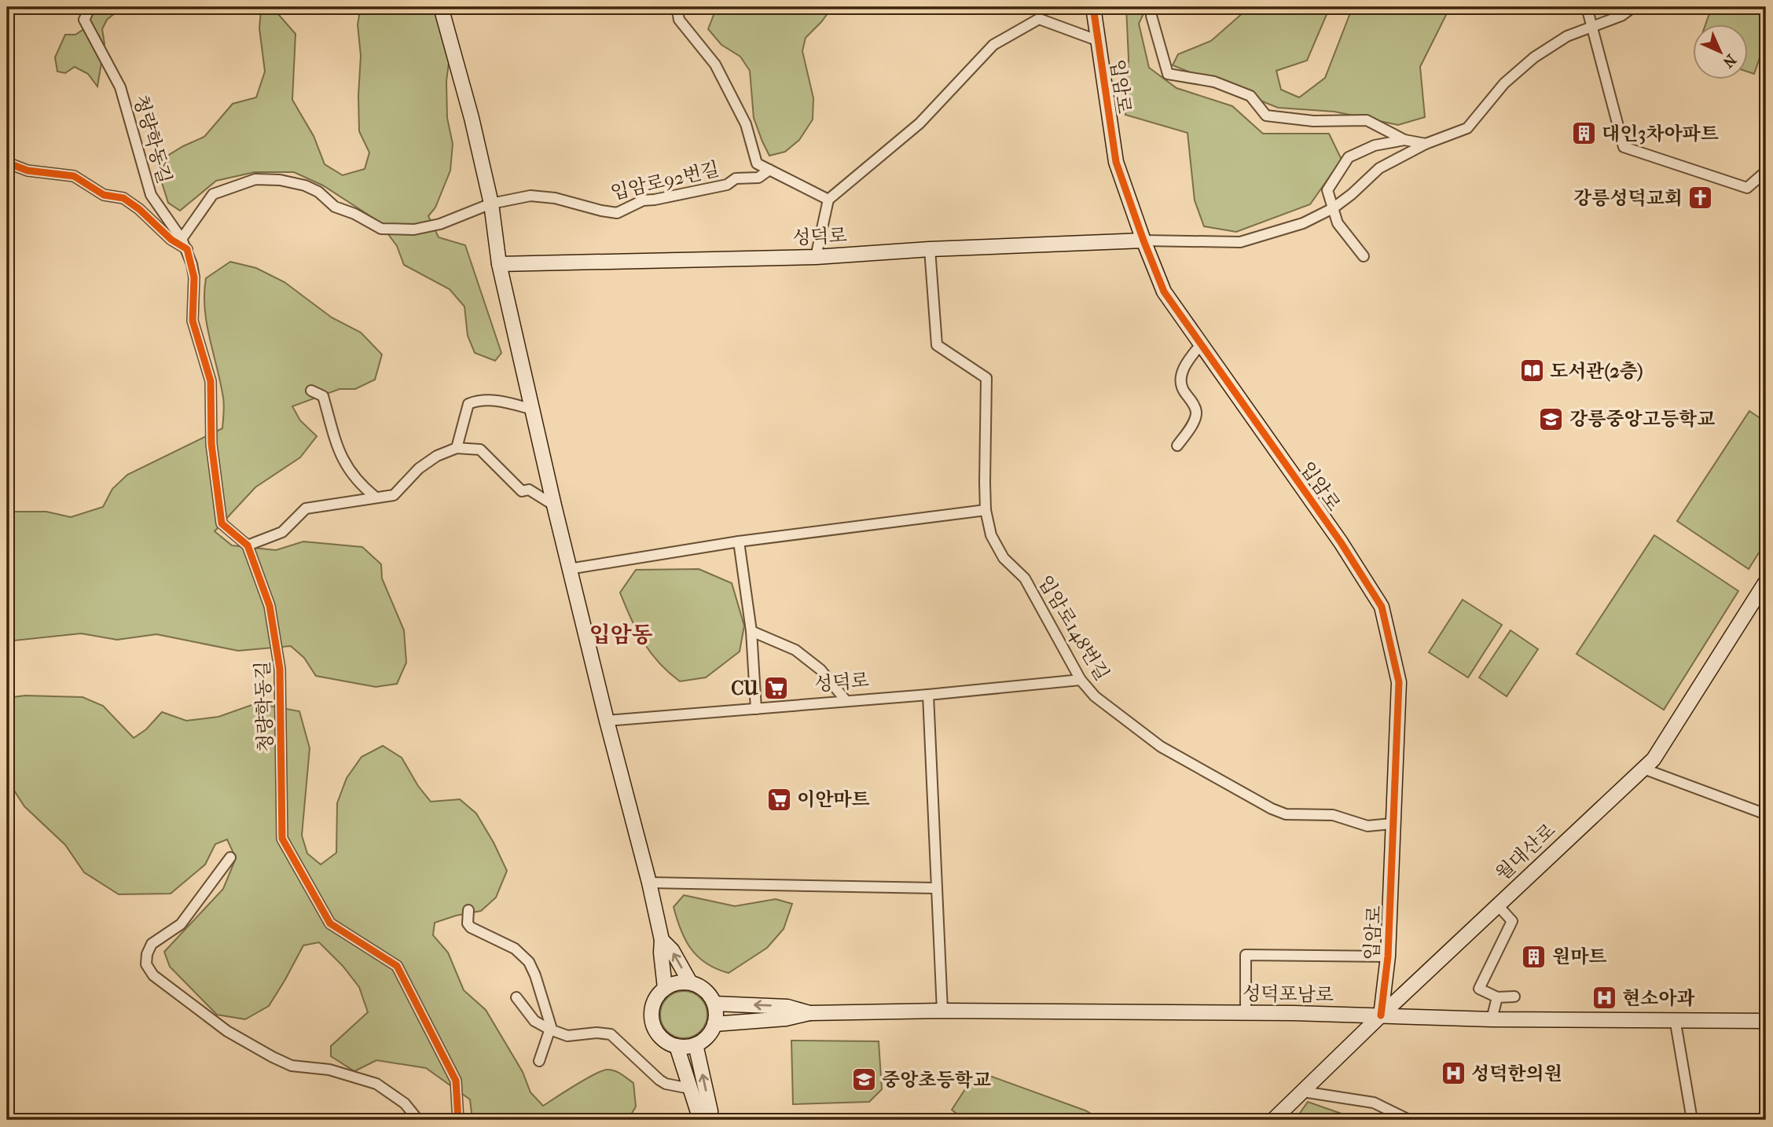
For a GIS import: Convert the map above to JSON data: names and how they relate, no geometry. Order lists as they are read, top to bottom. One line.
{"streets":{"street":["입암로","청량학동길","입암로92번길","성덕로","입암로148번길","월대산로","성덕포남로"]},"crossings":[["입암로","성덕로"],["입암로","입암로148번길"],["입암로","월대산로"],["입암로","성덕포남로"],["청량학동길","입암로92번길"],["성덕로","입암로148번길"],["월대산로","성덕포남로"]],"districts":["입암동"],"places":{"building":["대인3차아파트","원마트"],"church":["강릉성덕교회"],"library":["도서관(2층)"],"school or university":["강릉중앙고등학교","중앙초등학교"],"supermarket":["CU","이안마트"],"hospital":["현소아과","성덕한의원"]},"north":"bottom right"}
